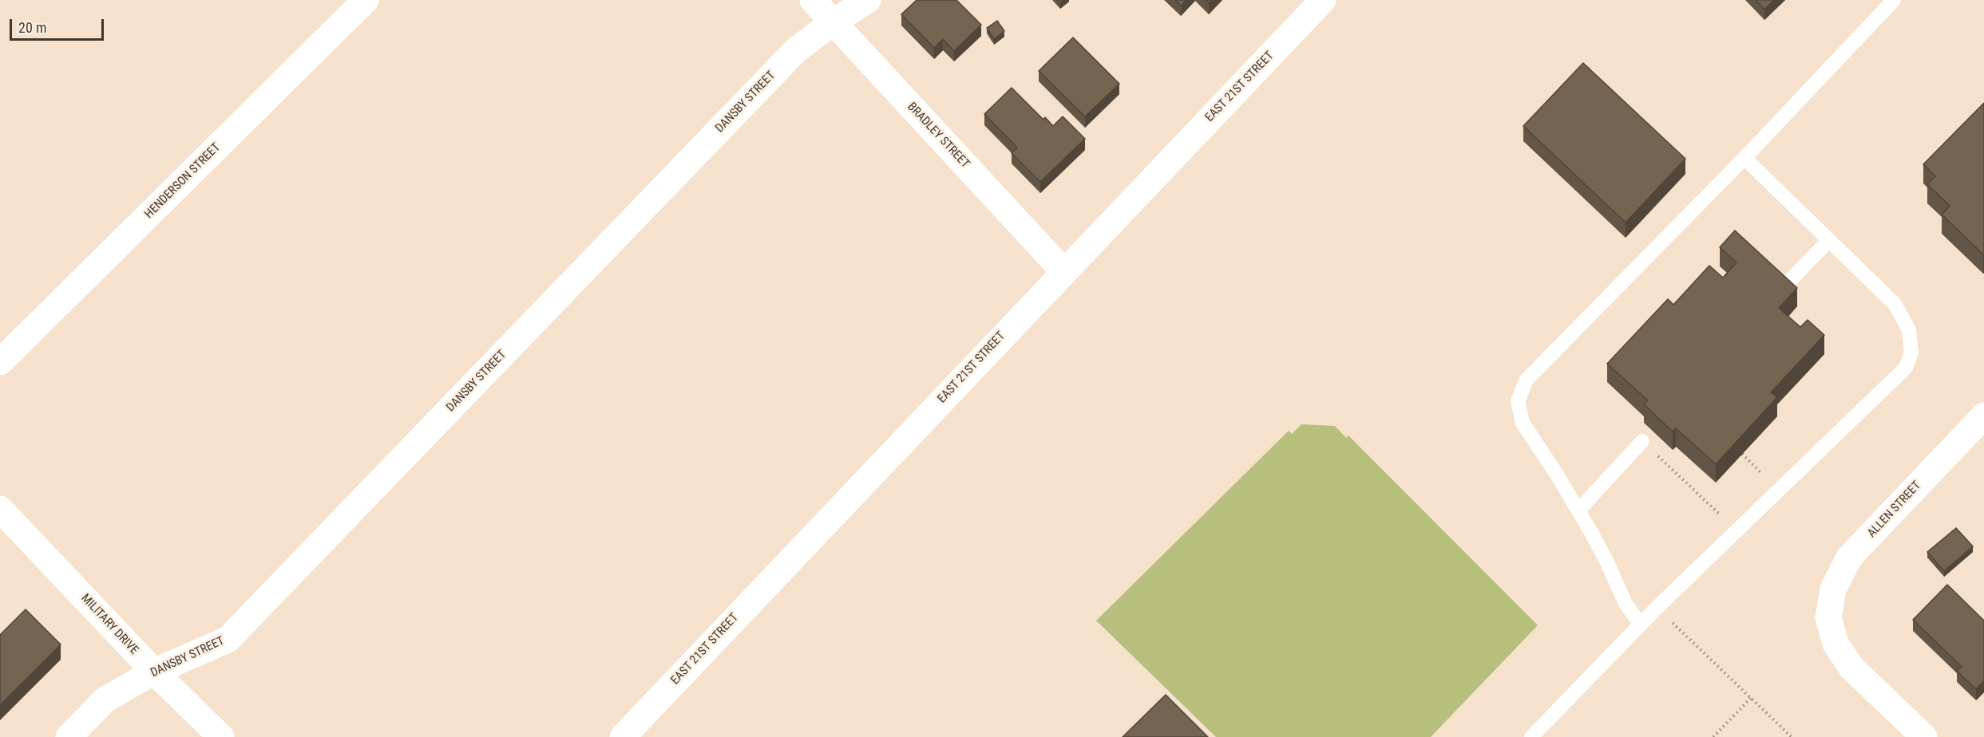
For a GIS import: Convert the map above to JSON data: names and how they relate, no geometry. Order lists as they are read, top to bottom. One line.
{"streets":{"street":["EAST 21ST STREET","DANSBY STREET","BRADLEY STREET","HENDERSON STREET","ALLEN STREET","MILITARY DRIVE"]},"crossings":[["EAST 21ST STREET","BRADLEY STREET"],["DANSBY STREET","BRADLEY STREET"],["DANSBY STREET","MILITARY DRIVE"]],"scale_bar":"20 m"}
